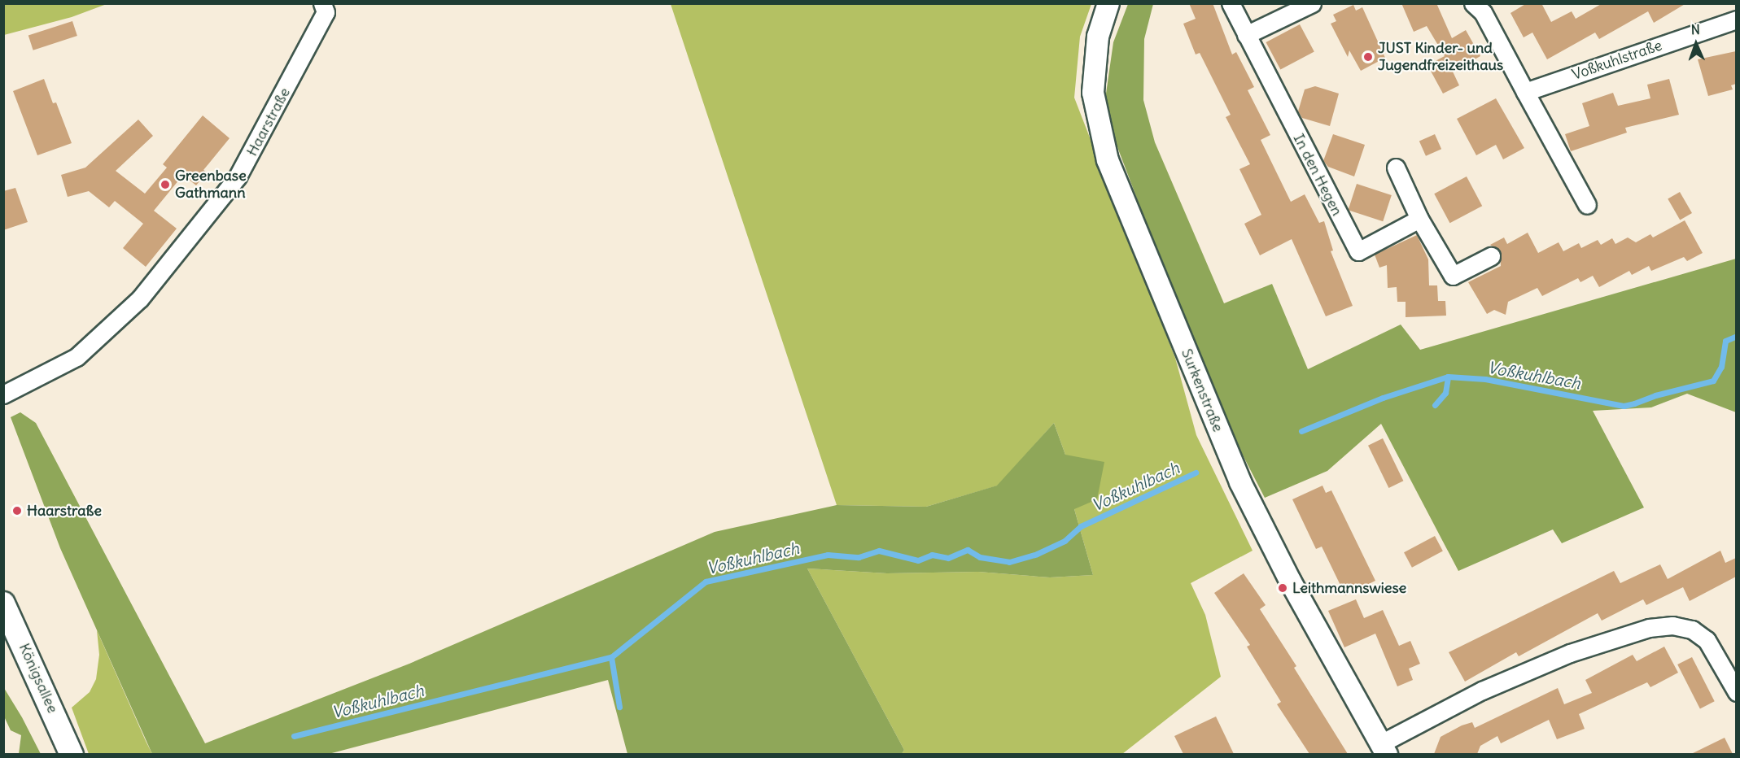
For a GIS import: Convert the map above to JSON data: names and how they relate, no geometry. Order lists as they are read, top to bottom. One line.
{"streets":{"main road":["Königsallee"],"street":["Voßkuhlstraße","Haarstraße","In den Hegen","Surkenstraße"]},"water":["Voßkuhlbach"],"places":["JUST Kinder- und Jugendfreizeithaus","Greenbase Gathmann","Haarstraße","Leithmannswiese"],"north":"top"}
